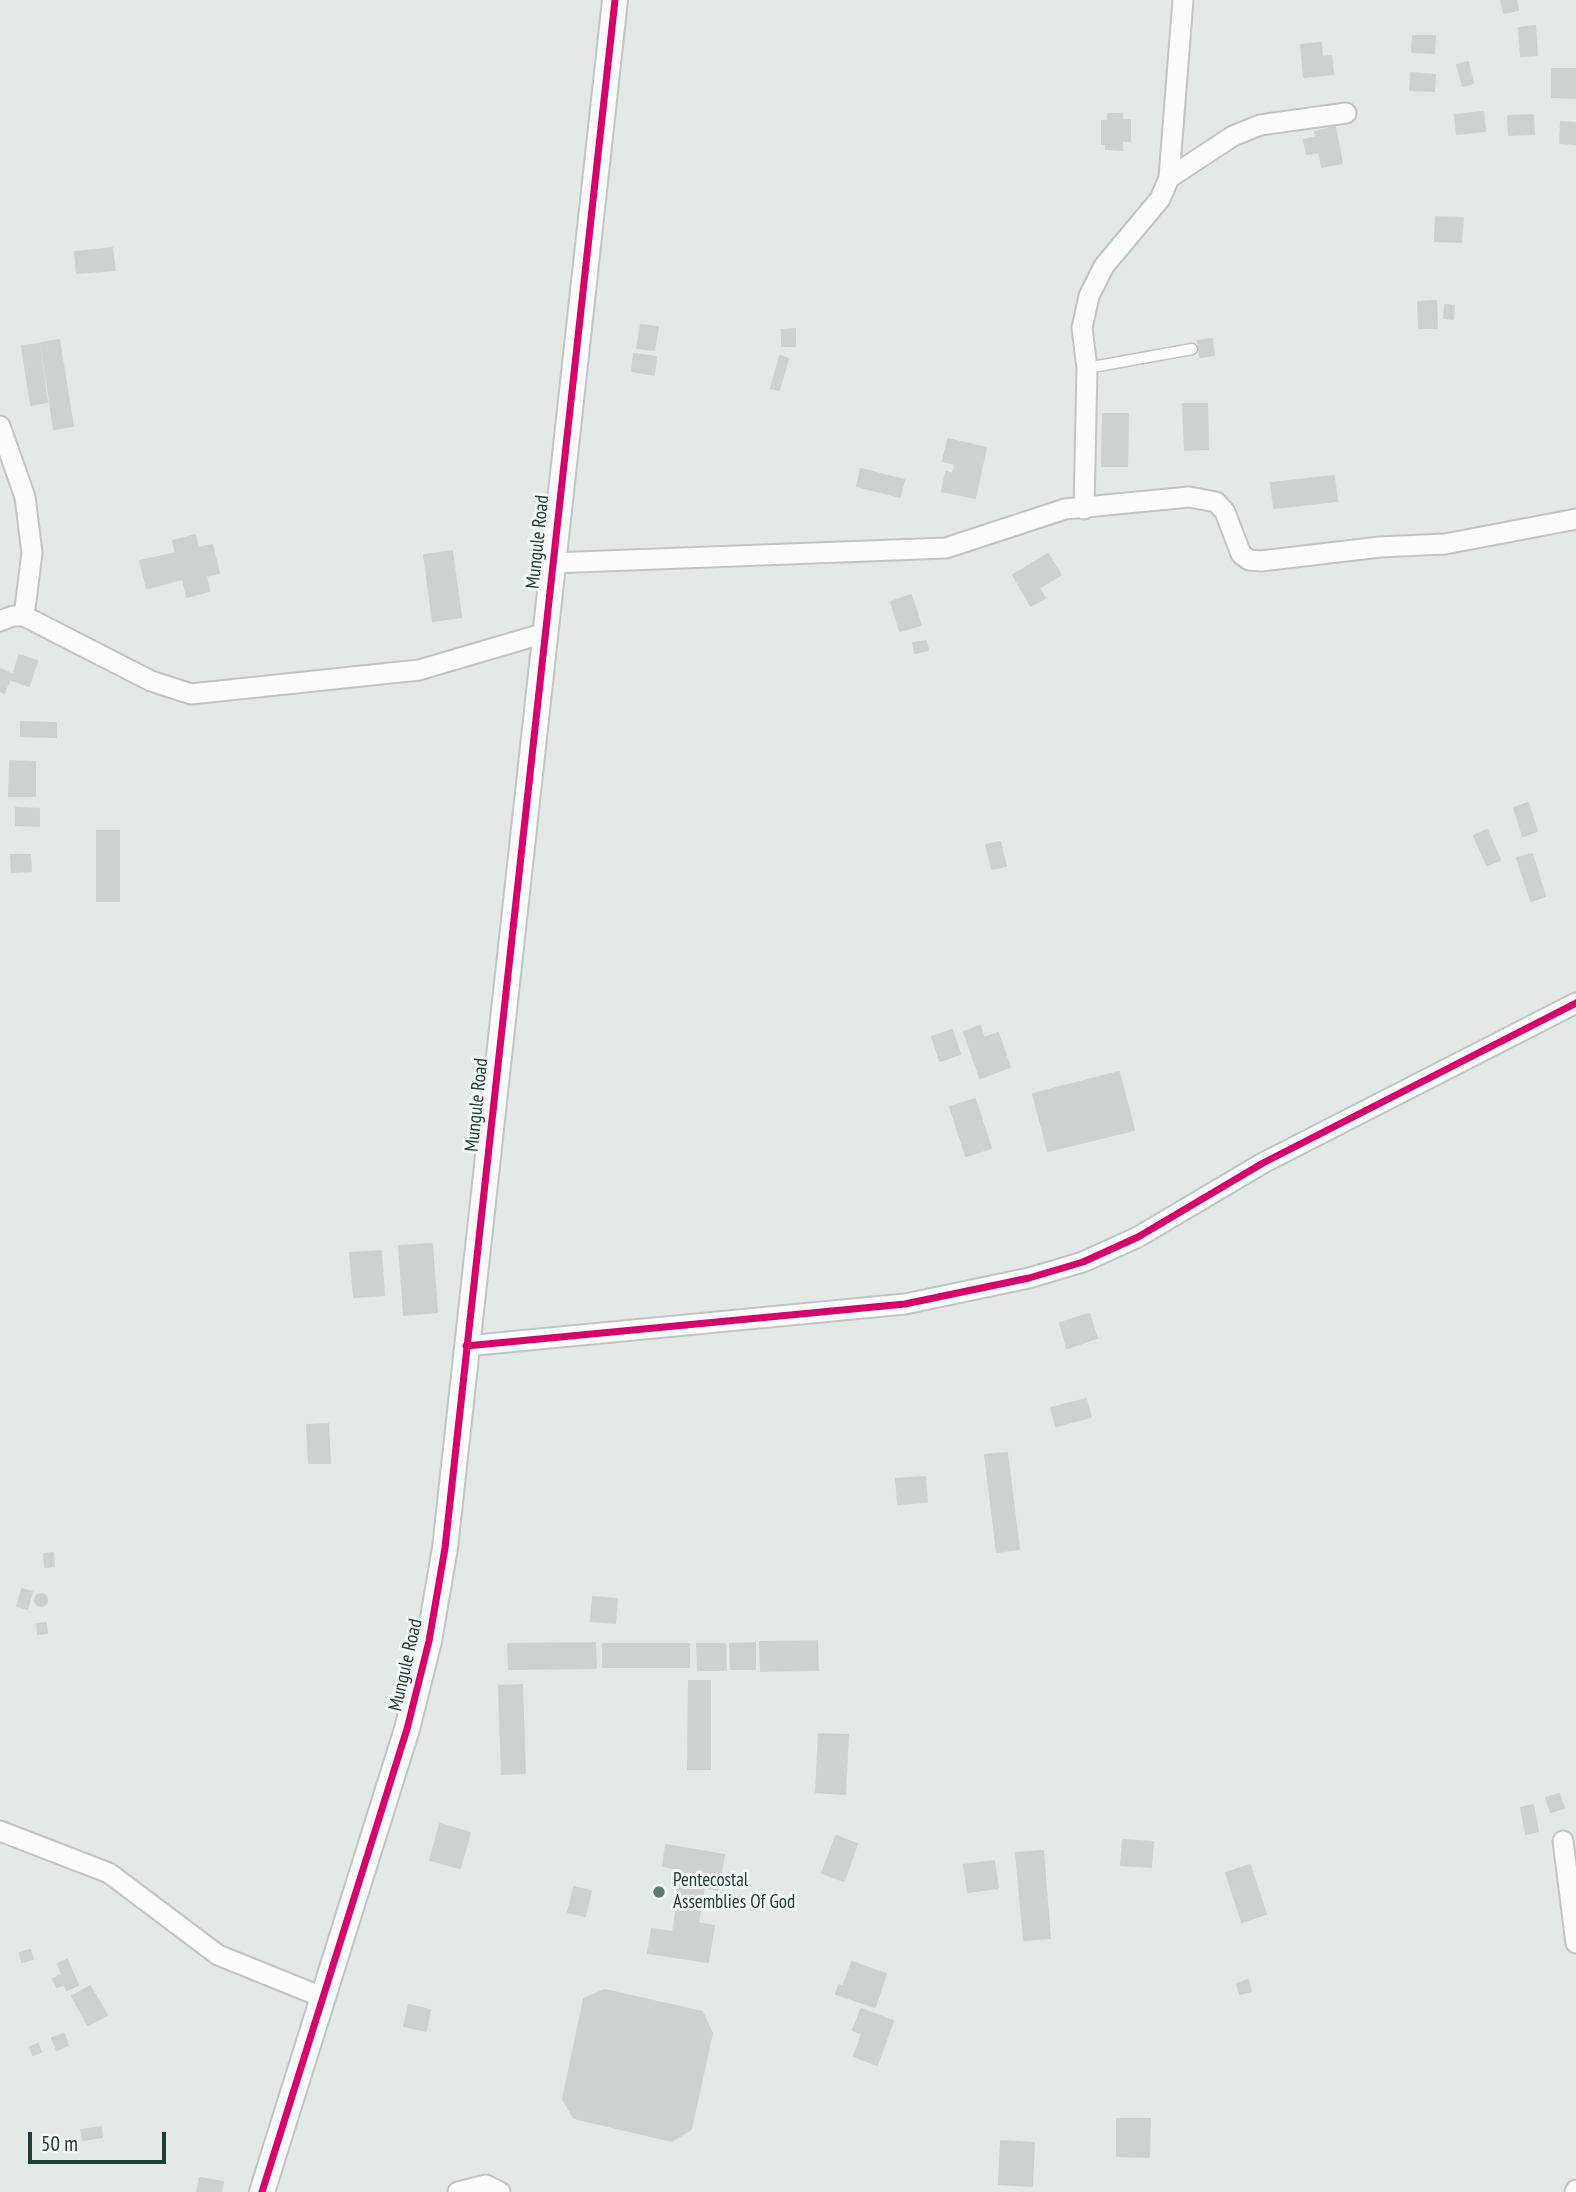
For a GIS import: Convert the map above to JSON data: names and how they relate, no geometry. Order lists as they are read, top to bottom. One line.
{"streets":{"street":["Mungule Road"]},"places":["Pentecostal Assemblies Of God"],"scale_bar":"50 m"}
